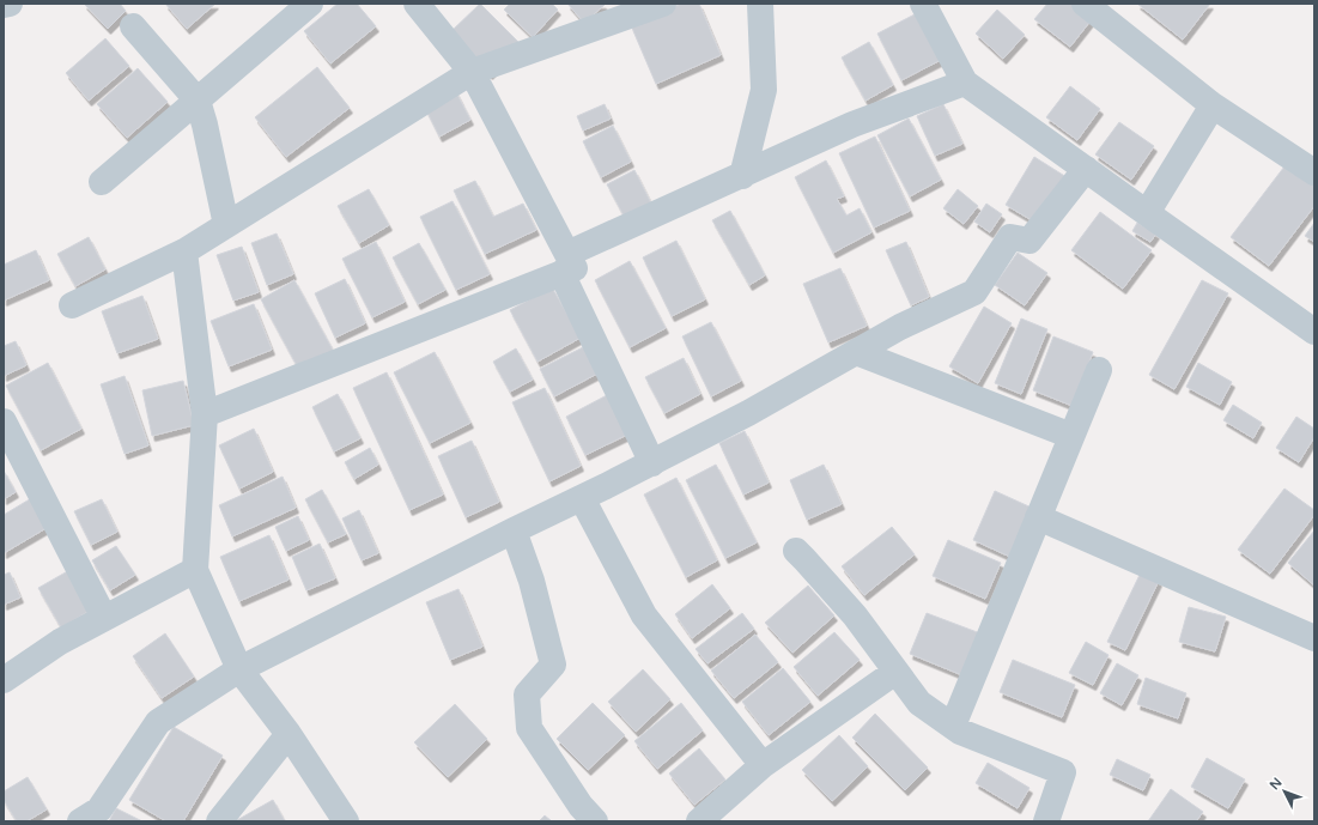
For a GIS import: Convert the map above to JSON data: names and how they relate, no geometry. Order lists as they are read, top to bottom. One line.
{"north":"top left"}
